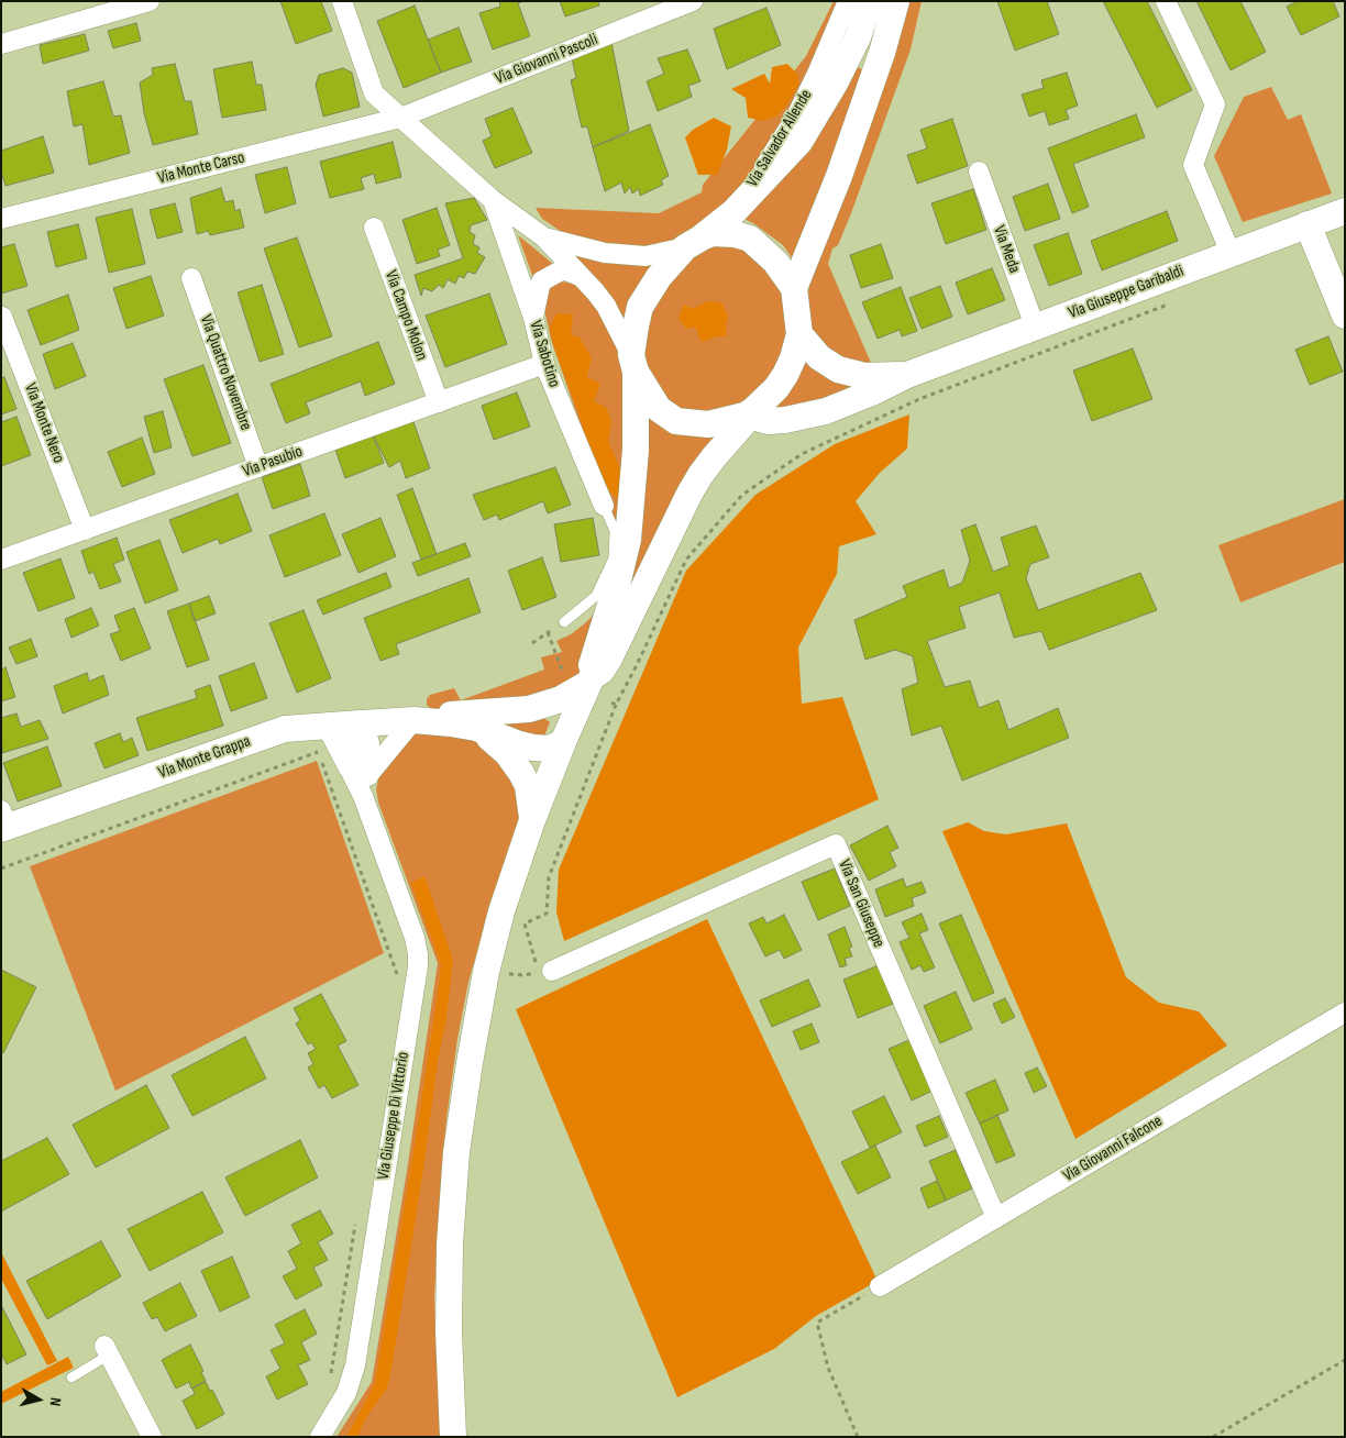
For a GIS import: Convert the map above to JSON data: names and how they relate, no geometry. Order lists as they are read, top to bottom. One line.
{"streets":{"main road":["Via Giuseppe Garibaldi","Via Monte Grappa"],"street":["Via Giovanni Pascoli","Via Salvador Allende","Via Monte Carso","Via Meda","Via Campo Molon","Via Sabotino","Via Quattro Novembre","Via Monte Nero","Via Pasubio","Via San Giuseppe","Via Giuseppe Di Vittorio","Via Giovanni Falcone"]},"crossings":[["Via Giovanni Pascoli","Via Monte Carso"],["Via Giovanni Pascoli","Via Sabotino"],["Via Monte Carso","Via Sabotino"],["Via Meda","Via Giuseppe Garibaldi"],["Via Campo Molon","Via Pasubio"],["Via Sabotino","Via Pasubio"],["Via Quattro Novembre","Via Pasubio"],["Via Monte Nero","Via Pasubio"],["Via Monte Grappa","Via Giuseppe Di Vittorio"],["Via San Giuseppe","Via Giovanni Falcone"]],"north":"right"}
